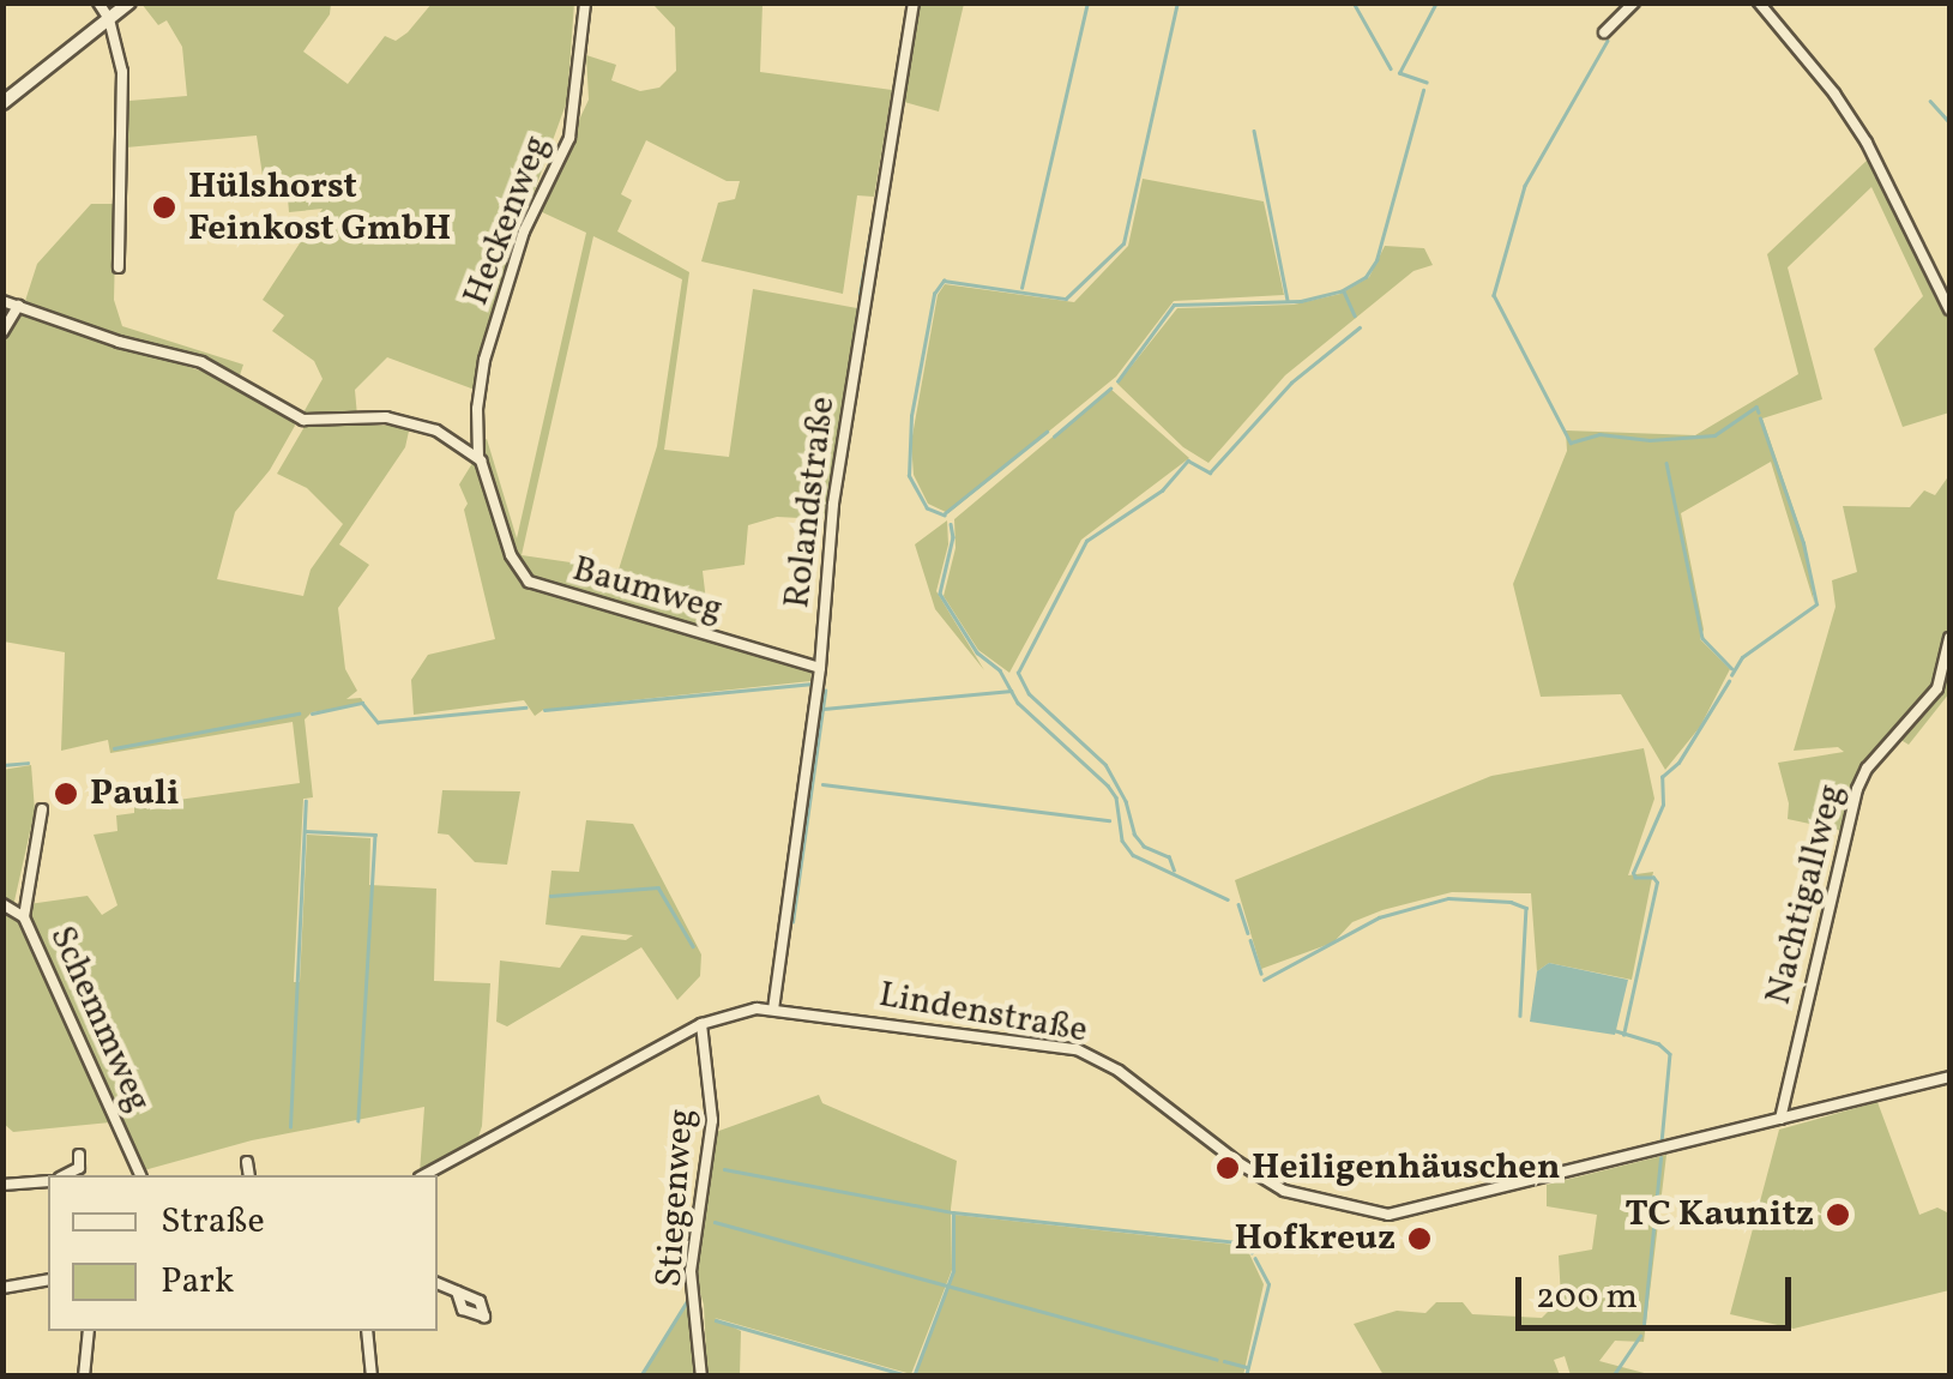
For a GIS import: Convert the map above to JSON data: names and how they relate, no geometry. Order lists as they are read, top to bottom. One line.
{"streets":{"street":["Heckenweg","Rolandstraße","Baumweg","Nachtigallweg","Lindenstraße","Schemmweg","Stiegenweg"]},"crossings":[["Heckenweg","Baumweg"],["Rolandstraße","Baumweg"],["Rolandstraße","Lindenstraße"],["Nachtigallweg","Lindenstraße"],["Lindenstraße","Stiegenweg"]],"places":["Hülshorst Feinkost GmbH","Pauli","Heiligenhäuschen","TC Kaunitz","Hofkreuz"],"legend":["Straße","Park"],"scale_bar":"200 m"}
